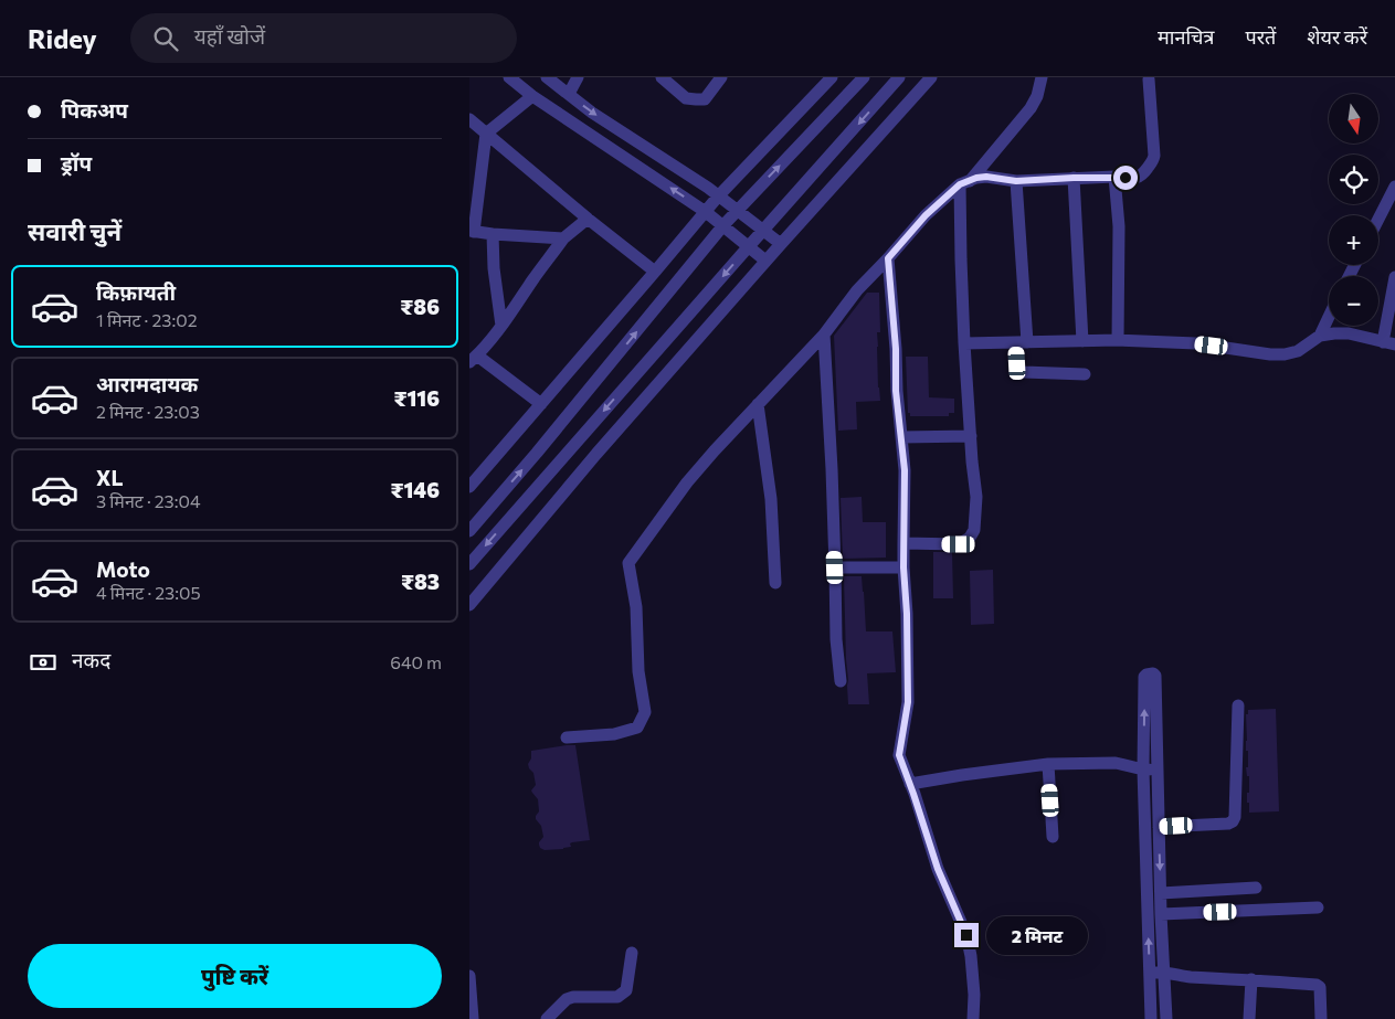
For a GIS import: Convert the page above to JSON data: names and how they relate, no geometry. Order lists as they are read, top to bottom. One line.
{"north":"bottom","page":{"header":"Ridey","search":"यहाँ खोजें","nav":["मानचित्र","परतें","शेयर करें"],"banner":["पिकअप","ड्रॉप"],"map_buttons":["+","−"],"heading":"सवारी चुनें","list":[{"name":"किफ़ायती","note":"1 मिनट · 23:02","value":"₹86"},{"name":"आरामदायक","note":"2 मिनट · 23:03","value":"₹116"},{"name":"XL","note":"3 मिनट · 23:04","value":"₹146"},{"name":"Moto","note":"4 मिनट · 23:05","value":"₹83"}],"pay":["नकद","640 m"],"bubble":"2 मिनट","buttons":"पुष्टि करें"}}
